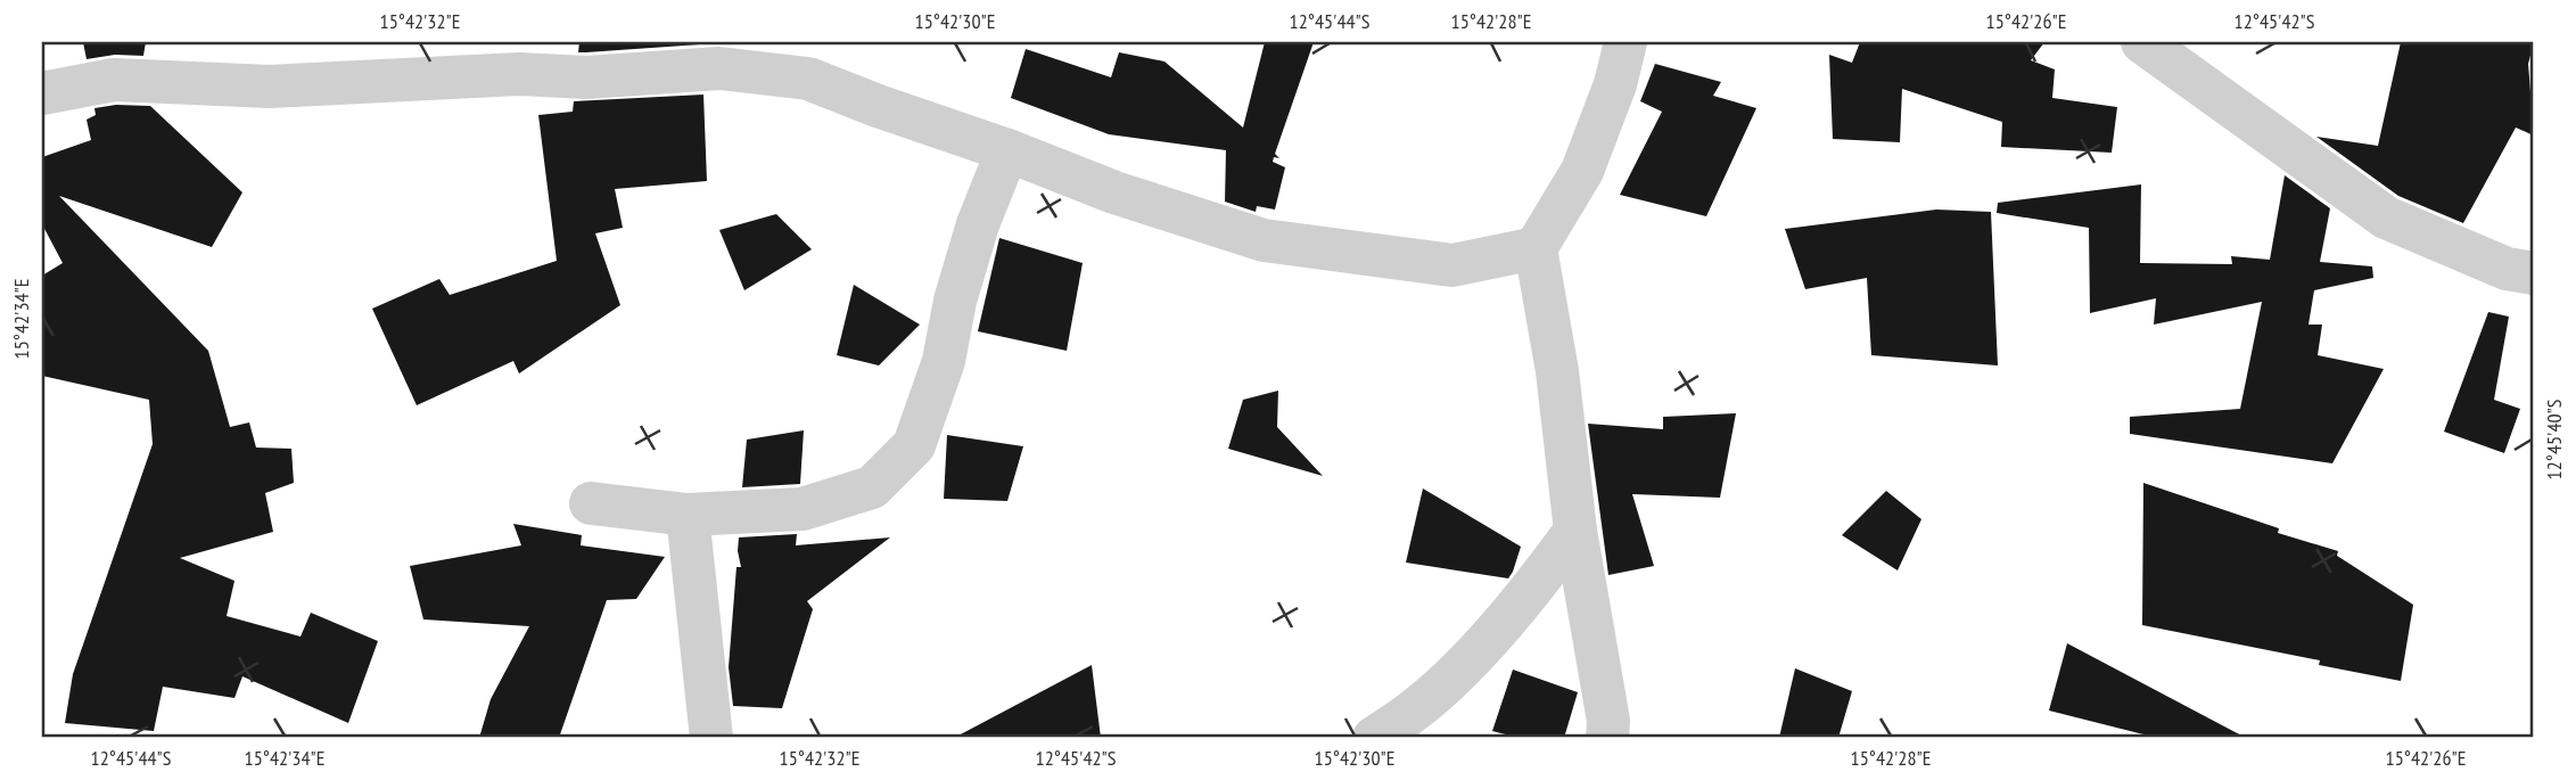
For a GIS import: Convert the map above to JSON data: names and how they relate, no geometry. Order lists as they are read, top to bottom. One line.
{"coordinates":["15°42'32\"E","15°42'30\"E","12°45'44\"S","15°42'28\"E","15°42'26\"E","12°45'42\"S","15°42'34\"E","12°45'40\"S"]}
